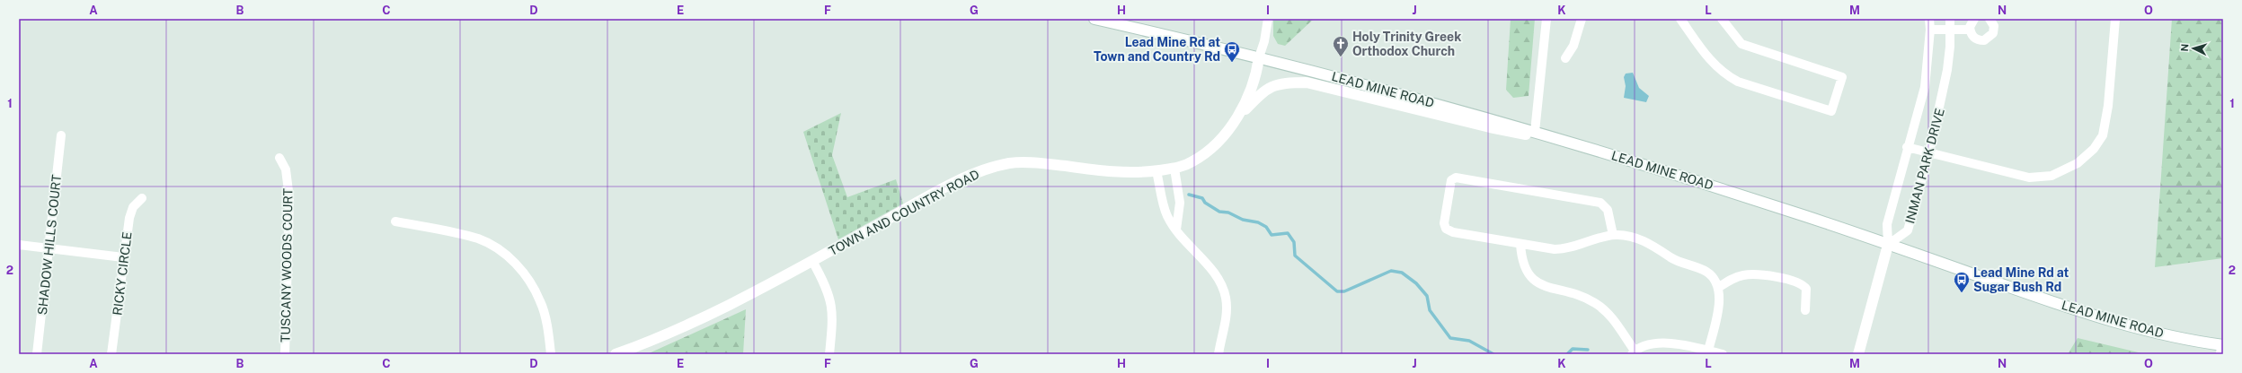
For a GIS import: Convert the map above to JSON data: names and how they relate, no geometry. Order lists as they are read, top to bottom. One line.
{"streets":{"street":["LEAD MINE ROAD","INMAN PARK DRIVE","TOWN AND COUNTRY ROAD","SHADOW HILLS COURT","TUSCANY WOODS COURT","RICKY CIRCLE"]},"crossings":[["LEAD MINE ROAD","INMAN PARK DRIVE"],["LEAD MINE ROAD","TOWN AND COUNTRY ROAD"]],"places":{"church":["Holy Trinity Greek Orthodox Church"],"bus stop":["Lead Mine Rd at Town and Country Rd","Lead Mine Rd at Sugar Bush Rd"]},"north":"left","grid":{"columns":["A","B","C","D","E","F","G","H","I","J","K","L","M","N","O"],"rows":["1","2"]}}
